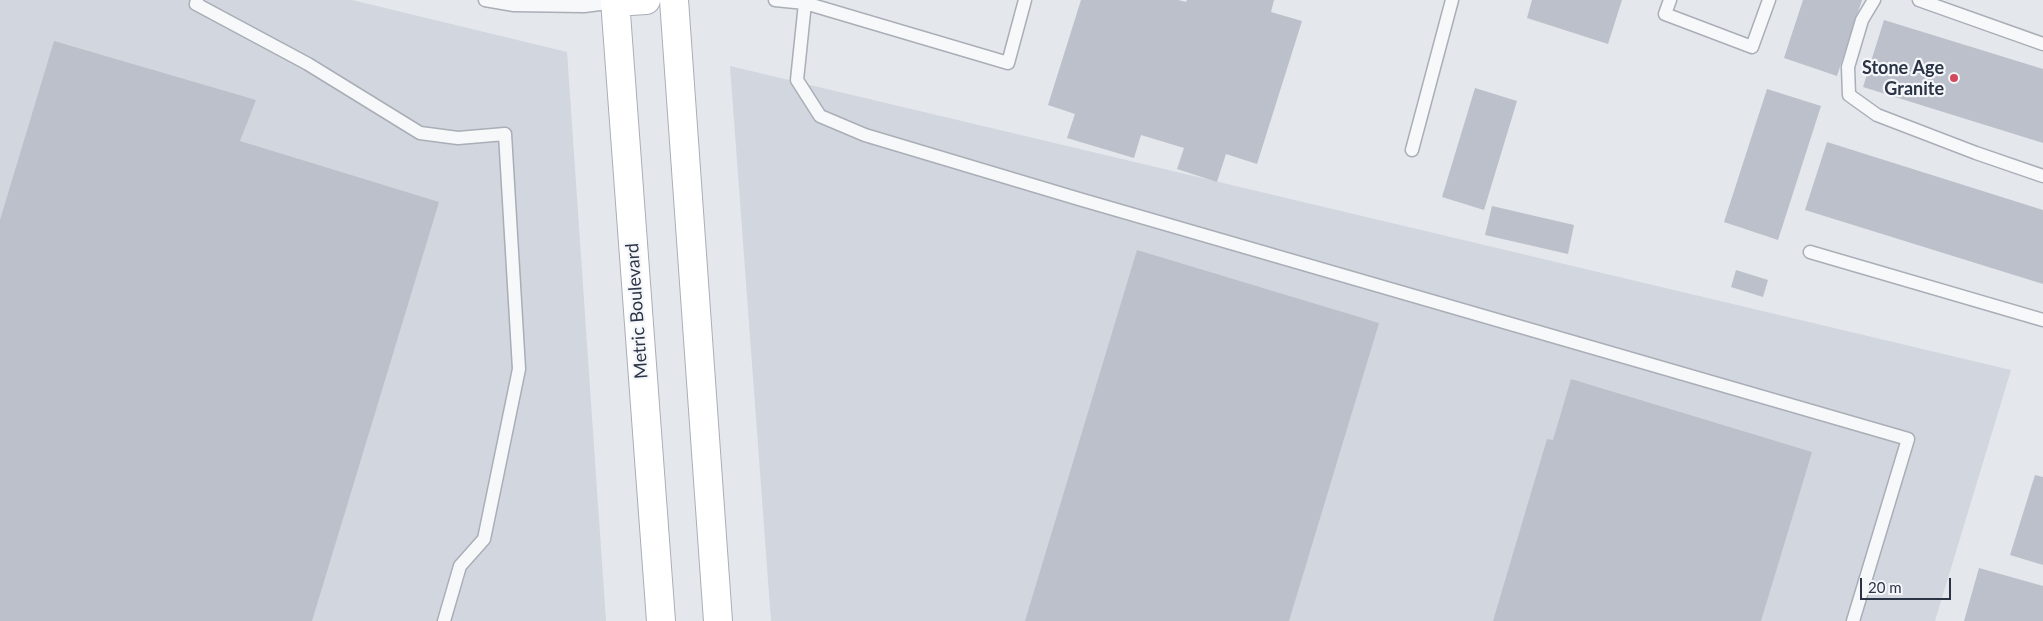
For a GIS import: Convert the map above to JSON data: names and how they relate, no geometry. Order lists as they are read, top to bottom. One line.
{"streets":{"main road":["Metric Boulevard"]},"places":["Stone Age Granite"],"scale_bar":"20 m"}
